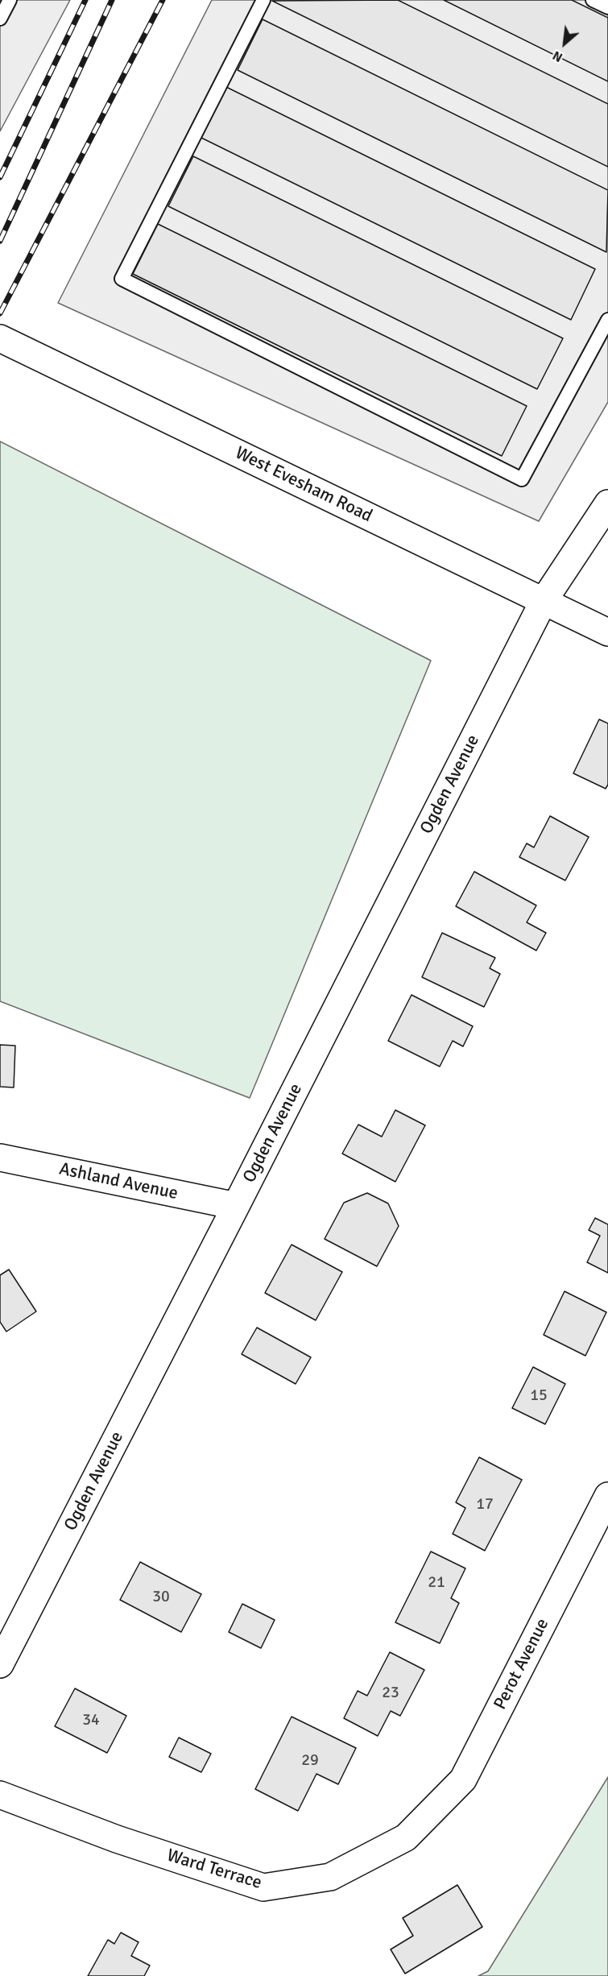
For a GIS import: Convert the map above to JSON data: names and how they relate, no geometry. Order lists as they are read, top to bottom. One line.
{"streets":{"street":["West Evesham Road","Ogden Avenue","Ashland Avenue","Perot Avenue","Ward Terrace"]},"crossings":[["West Evesham Road","Ogden Avenue"],["Ogden Avenue","Ashland Avenue"],["Perot Avenue","Ward Terrace"]],"house_numbers":["15","17","21","30","23","34","29"],"north":"bottom left"}
